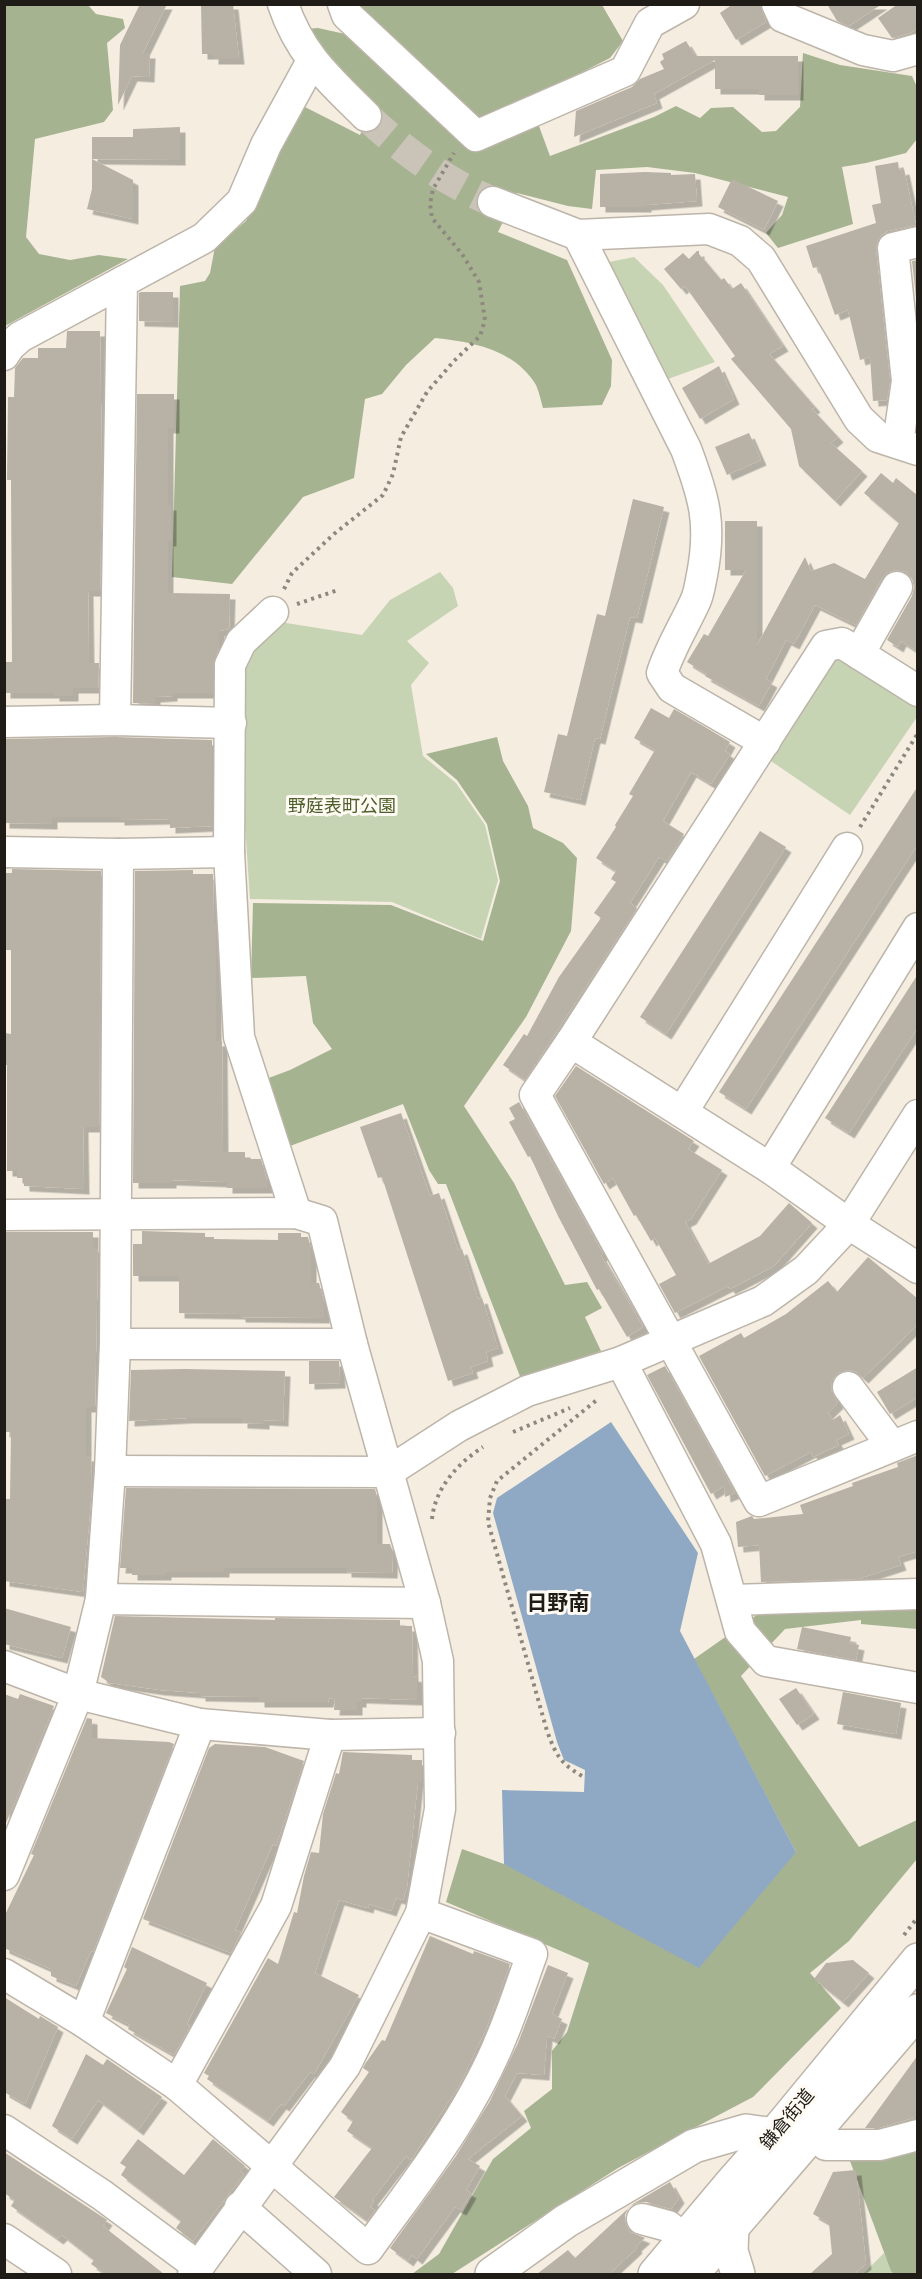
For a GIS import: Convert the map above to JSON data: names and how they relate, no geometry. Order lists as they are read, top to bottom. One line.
{"streets":{"main road":["鎌倉街道"]},"districts":["日野南"],"parks":["野庭表町公園"]}
